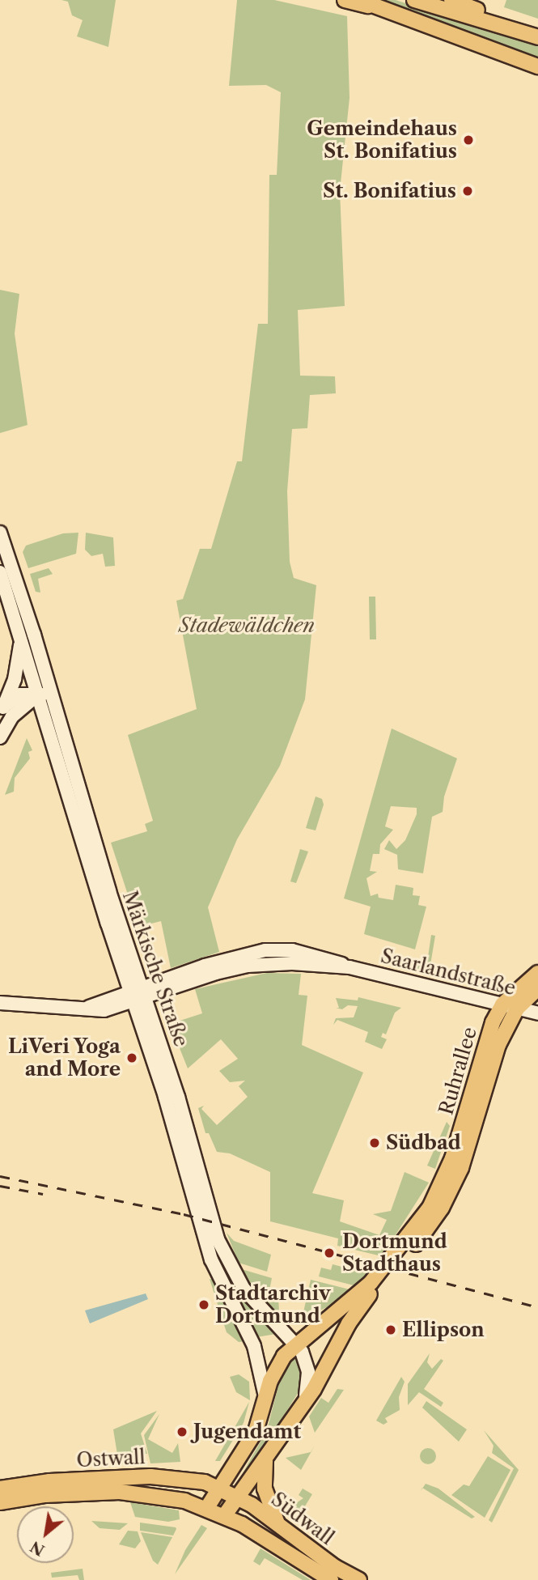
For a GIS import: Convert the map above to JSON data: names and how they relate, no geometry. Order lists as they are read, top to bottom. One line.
{"streets":{"main road":["Märkische Straße","Saarlandstraße","Ruhrallee","Ostwall","Südwall"]},"crossings":[["Märkische Straße","Saarlandstraße"],["Märkische Straße","Ruhrallee"],["Saarlandstraße","Ruhrallee"],["Ruhrallee","Ostwall"],["Ruhrallee","Südwall"],["Ostwall","Südwall"]],"parks":["Stadewäldchen"],"places":["Gemeindehaus St. Bonifatius","St. Bonifatius","LiVeri Yoga and More","Südbad","Dortmund Stadthaus","Stadtarchiv Dortmund","Ellipson","Jugendamt"],"north":"bottom left"}
